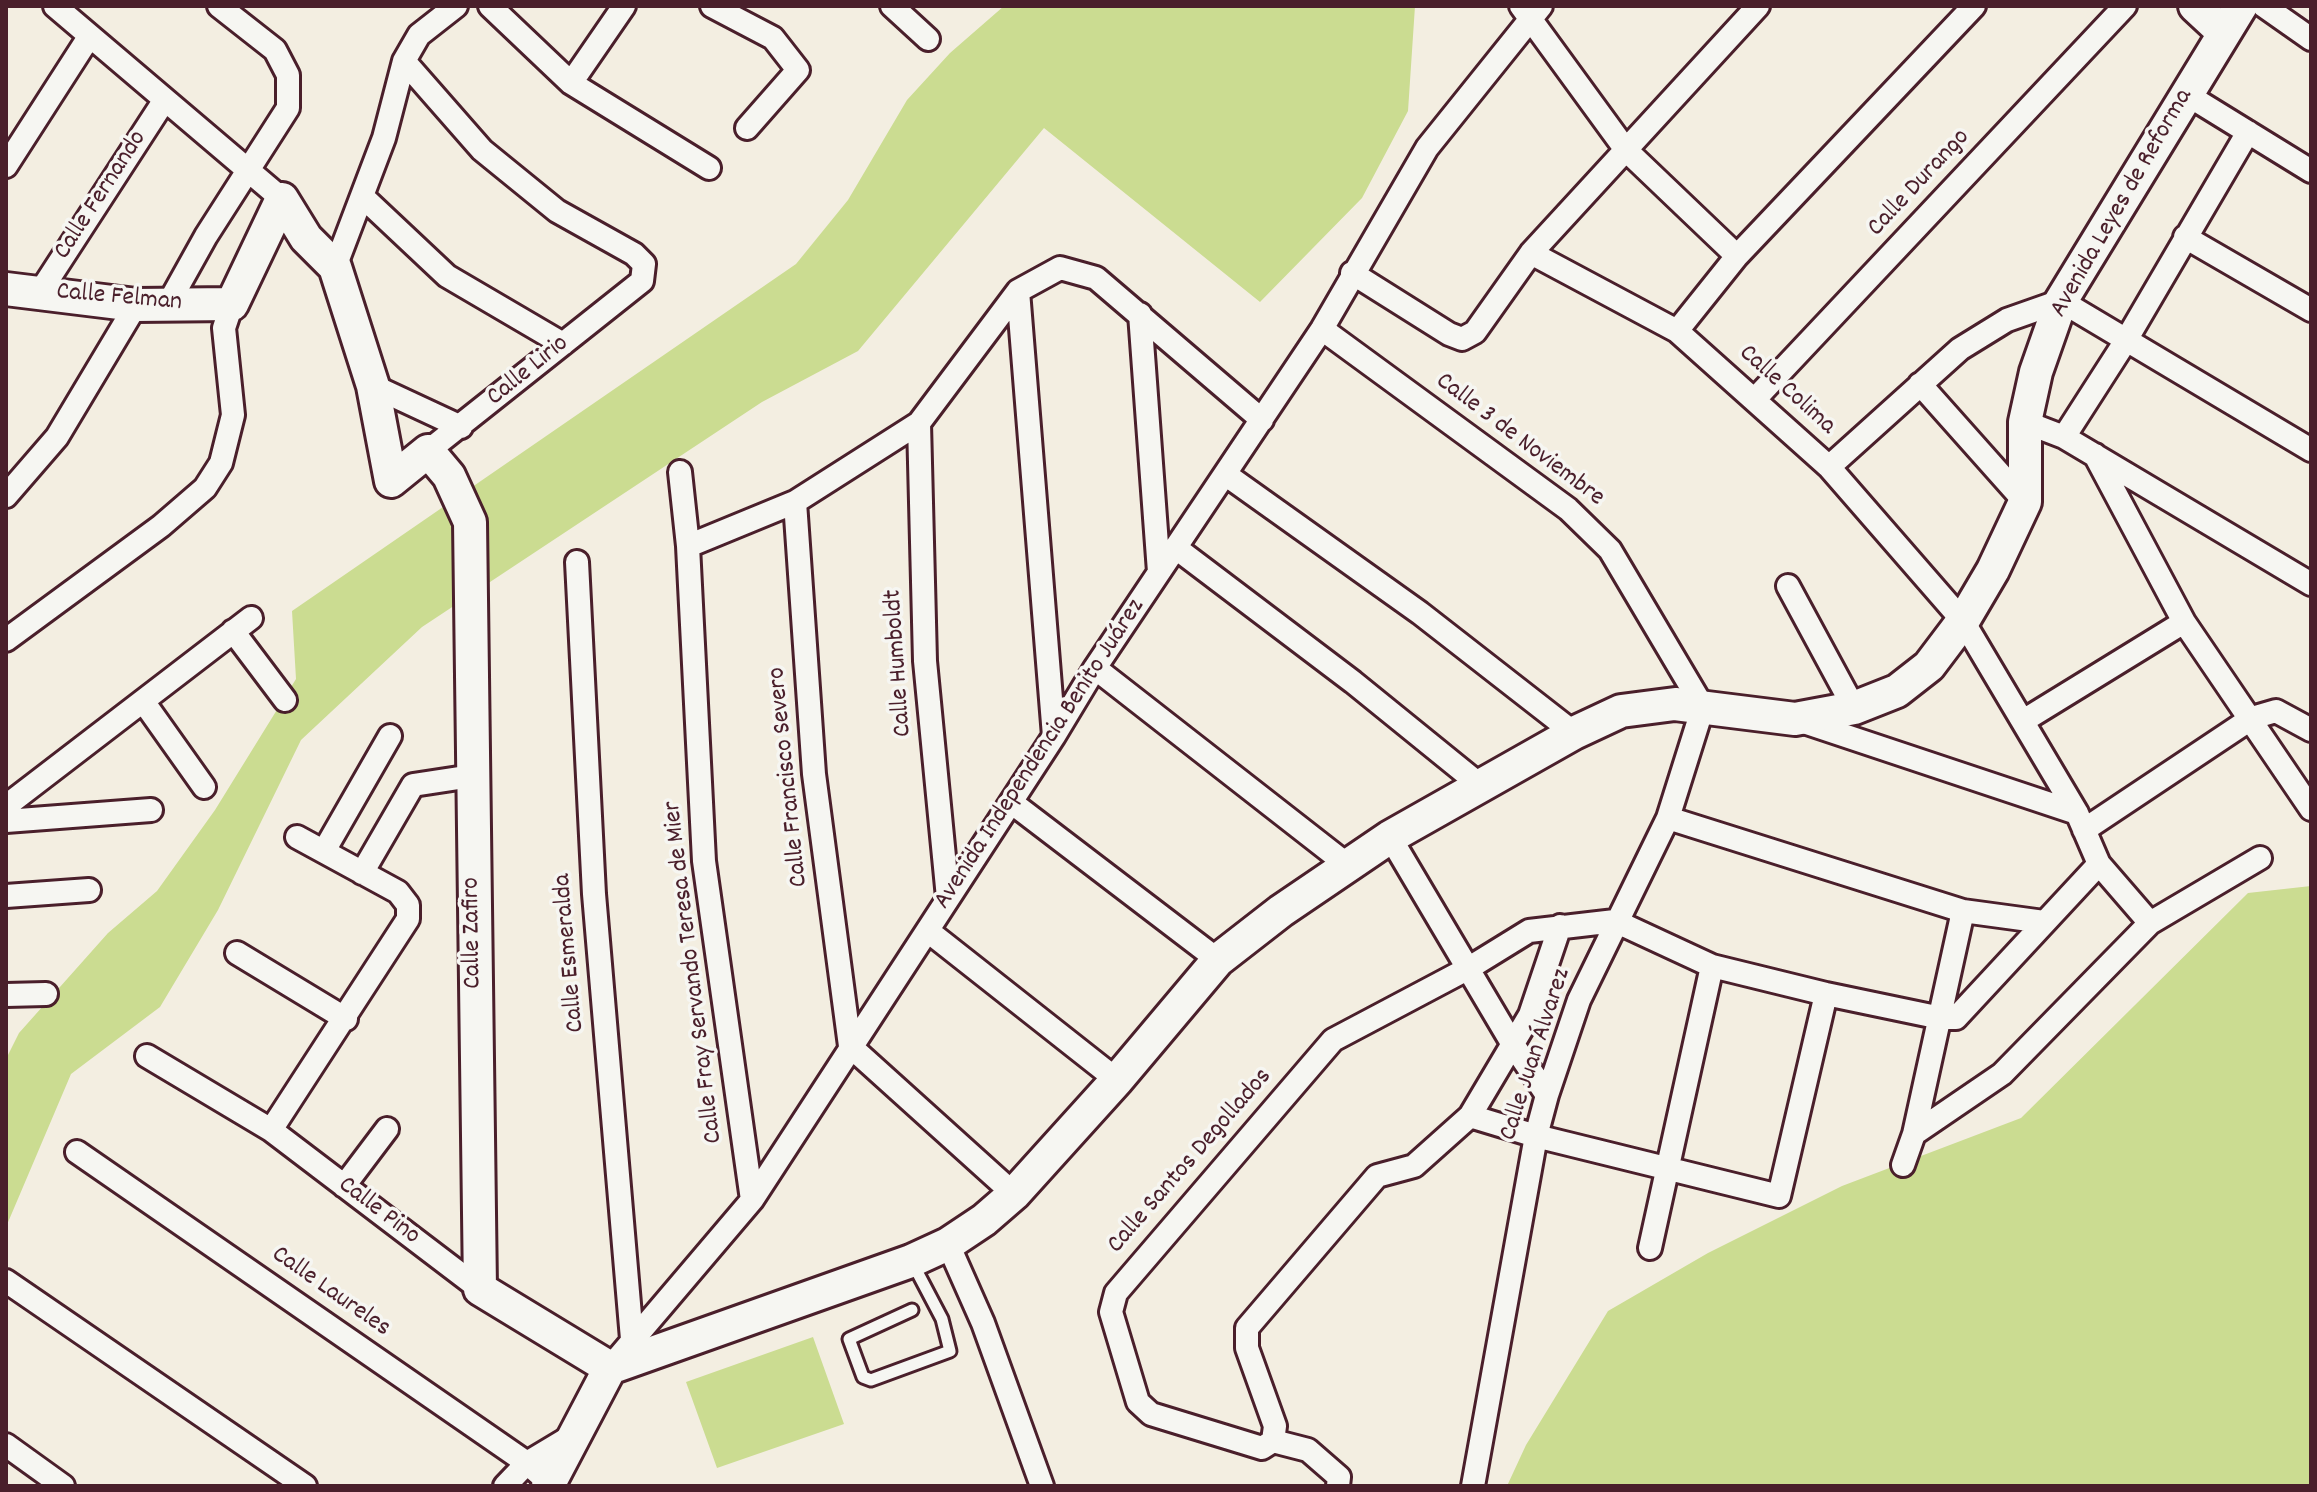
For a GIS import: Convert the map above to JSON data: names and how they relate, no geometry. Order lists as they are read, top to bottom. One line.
{"streets":{"street":["Calle Durango","Calle Fernando","Avenida Leyes de Reforma","Calle Felman","Calle Lirio","Calle Colima","Calle 3 de Noviembre","Calle Humboldt","Avenida Independencia Benito Juárez","Calle Francisco Severo","Calle Zafiro","Calle Esmeralda","Calle Fray Servando Teresa de Mier","Calle Juan Álvarez","Calle Santos Degollados","Calle Pino","Calle Laureles"]},"crossings":[["Calle Durango","Calle Colima"],["Calle Fernando","Calle Felman"],["Calle Lirio","Calle Zafiro"],["Calle 3 de Noviembre","Avenida Independencia Benito Juárez"],["Calle 3 de Noviembre","Calle Juan Álvarez"],["Calle Humboldt","Avenida Independencia Benito Juárez"],["Avenida Independencia Benito Juárez","Calle Francisco Severo"],["Avenida Independencia Benito Juárez","Calle Esmeralda"],["Avenida Independencia Benito Juárez","Calle Fray Servando Teresa de Mier"],["Avenida Independencia Benito Juárez","Calle Pino"],["Avenida Independencia Benito Juárez","Calle Laureles"],["Calle Zafiro","Calle Pino"],["Calle Juan Álvarez","Calle Santos Degollados"]]}
